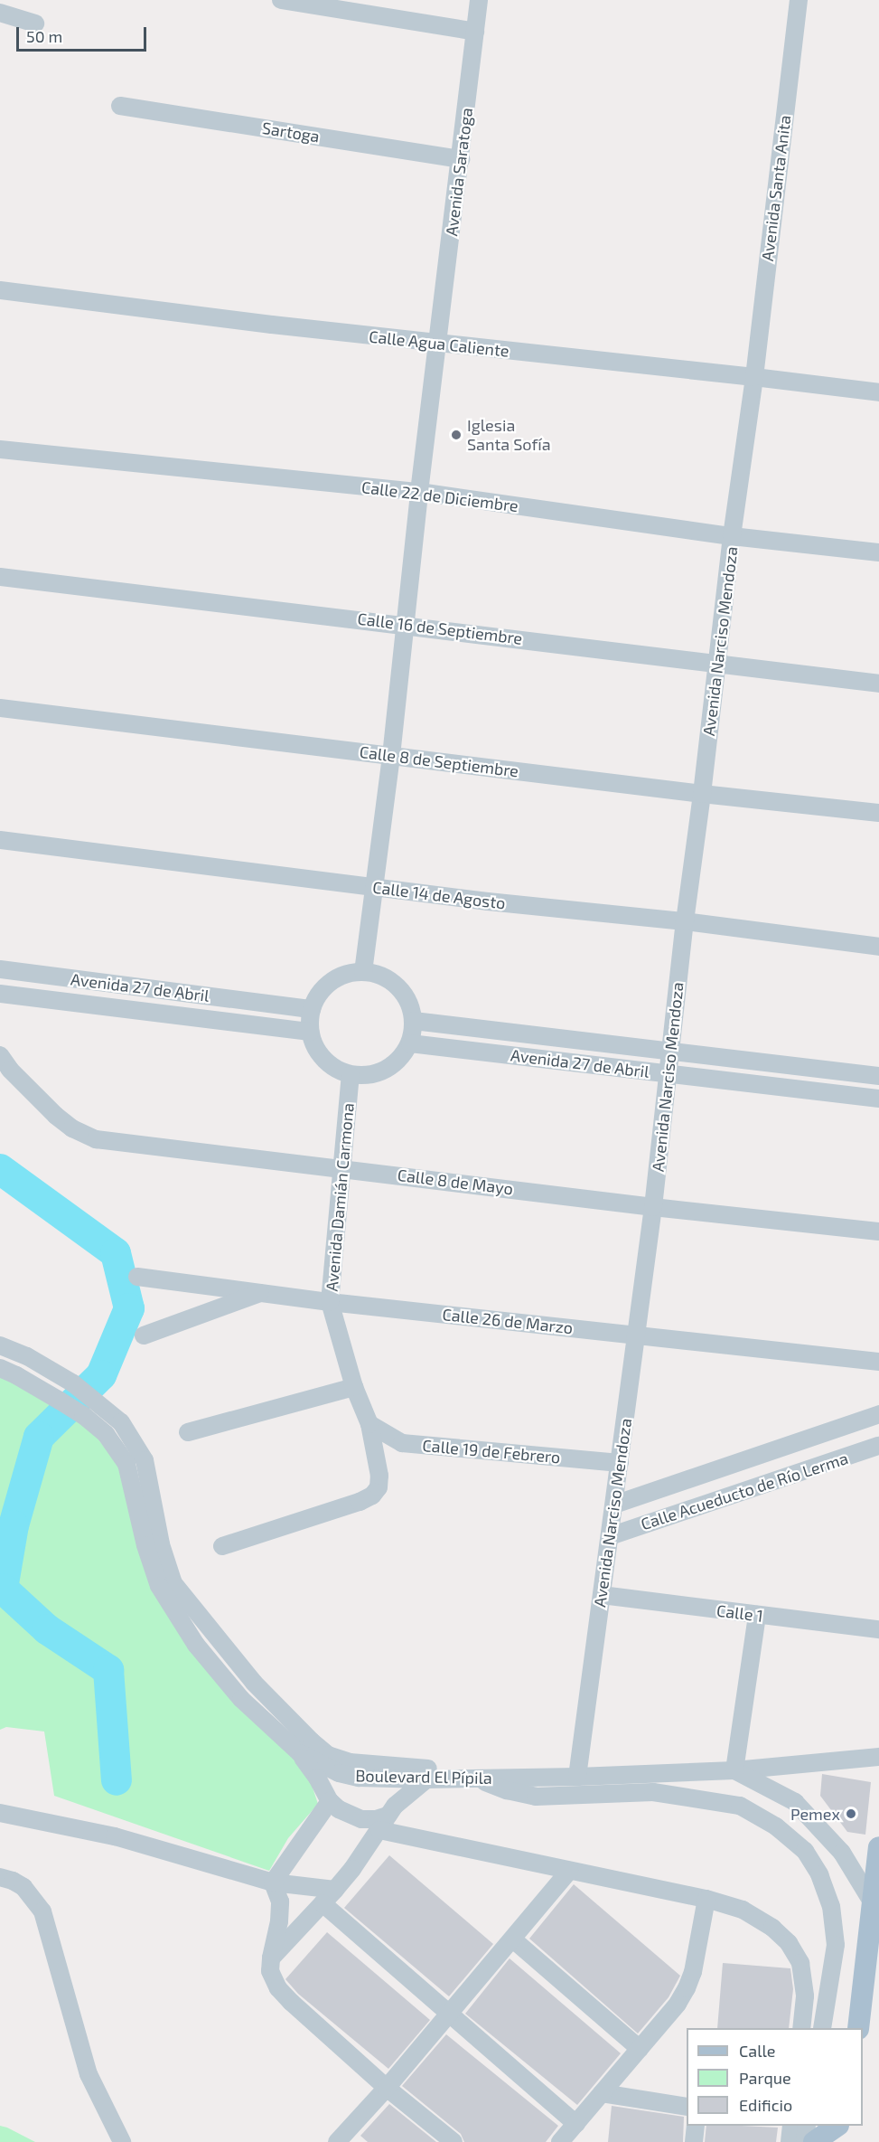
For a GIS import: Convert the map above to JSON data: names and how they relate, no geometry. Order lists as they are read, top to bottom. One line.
{"streets":{"street":["Sartoga","Avenida Saratoga","Avenida Santa Anita","Calle Agua Caliente","Calle 22 de Diciembre","Calle 16 de Septiembre","Avenida Narciso Mendoza","Calle 8 de Septiembre","Calle 14 de Agosto","Avenida 27 de Abril","Calle 8 de Mayo","Avenida Damián Carmona","Calle 26 de Marzo","Calle 19 de Febrero","Calle Acueducto de Río Lerma","Calle 1","Boulevard El Pípila"]},"crossings":[["Sartoga","Avenida Saratoga"],["Avenida Saratoga","Calle Agua Caliente"],["Avenida Santa Anita","Calle Agua Caliente"],["Avenida Santa Anita","Avenida Narciso Mendoza"],["Calle Agua Caliente","Avenida Narciso Mendoza"],["Calle 22 de Diciembre","Avenida Narciso Mendoza"],["Calle 16 de Septiembre","Avenida Narciso Mendoza"],["Avenida Narciso Mendoza","Calle 8 de Septiembre"],["Avenida Narciso Mendoza","Calle 14 de Agosto"],["Avenida Narciso Mendoza","Avenida 27 de Abril"],["Avenida Narciso Mendoza","Calle 8 de Mayo"],["Avenida Narciso Mendoza","Calle 26 de Marzo"],["Avenida Narciso Mendoza","Calle 19 de Febrero"],["Avenida Narciso Mendoza","Calle Acueducto de Río Lerma"],["Avenida Narciso Mendoza","Calle 1"],["Avenida Narciso Mendoza","Boulevard El Pípila"],["Avenida 27 de Abril","Avenida Damián Carmona"],["Calle 8 de Mayo","Avenida Damián Carmona"],["Avenida Damián Carmona","Calle 26 de Marzo"],["Avenida Damián Carmona","Calle 19 de Febrero"]],"places":["Iglesia Santa Sofía","Pemex"],"legend":["Calle","Parque","Edificio"],"scale_bar":"50 m"}
